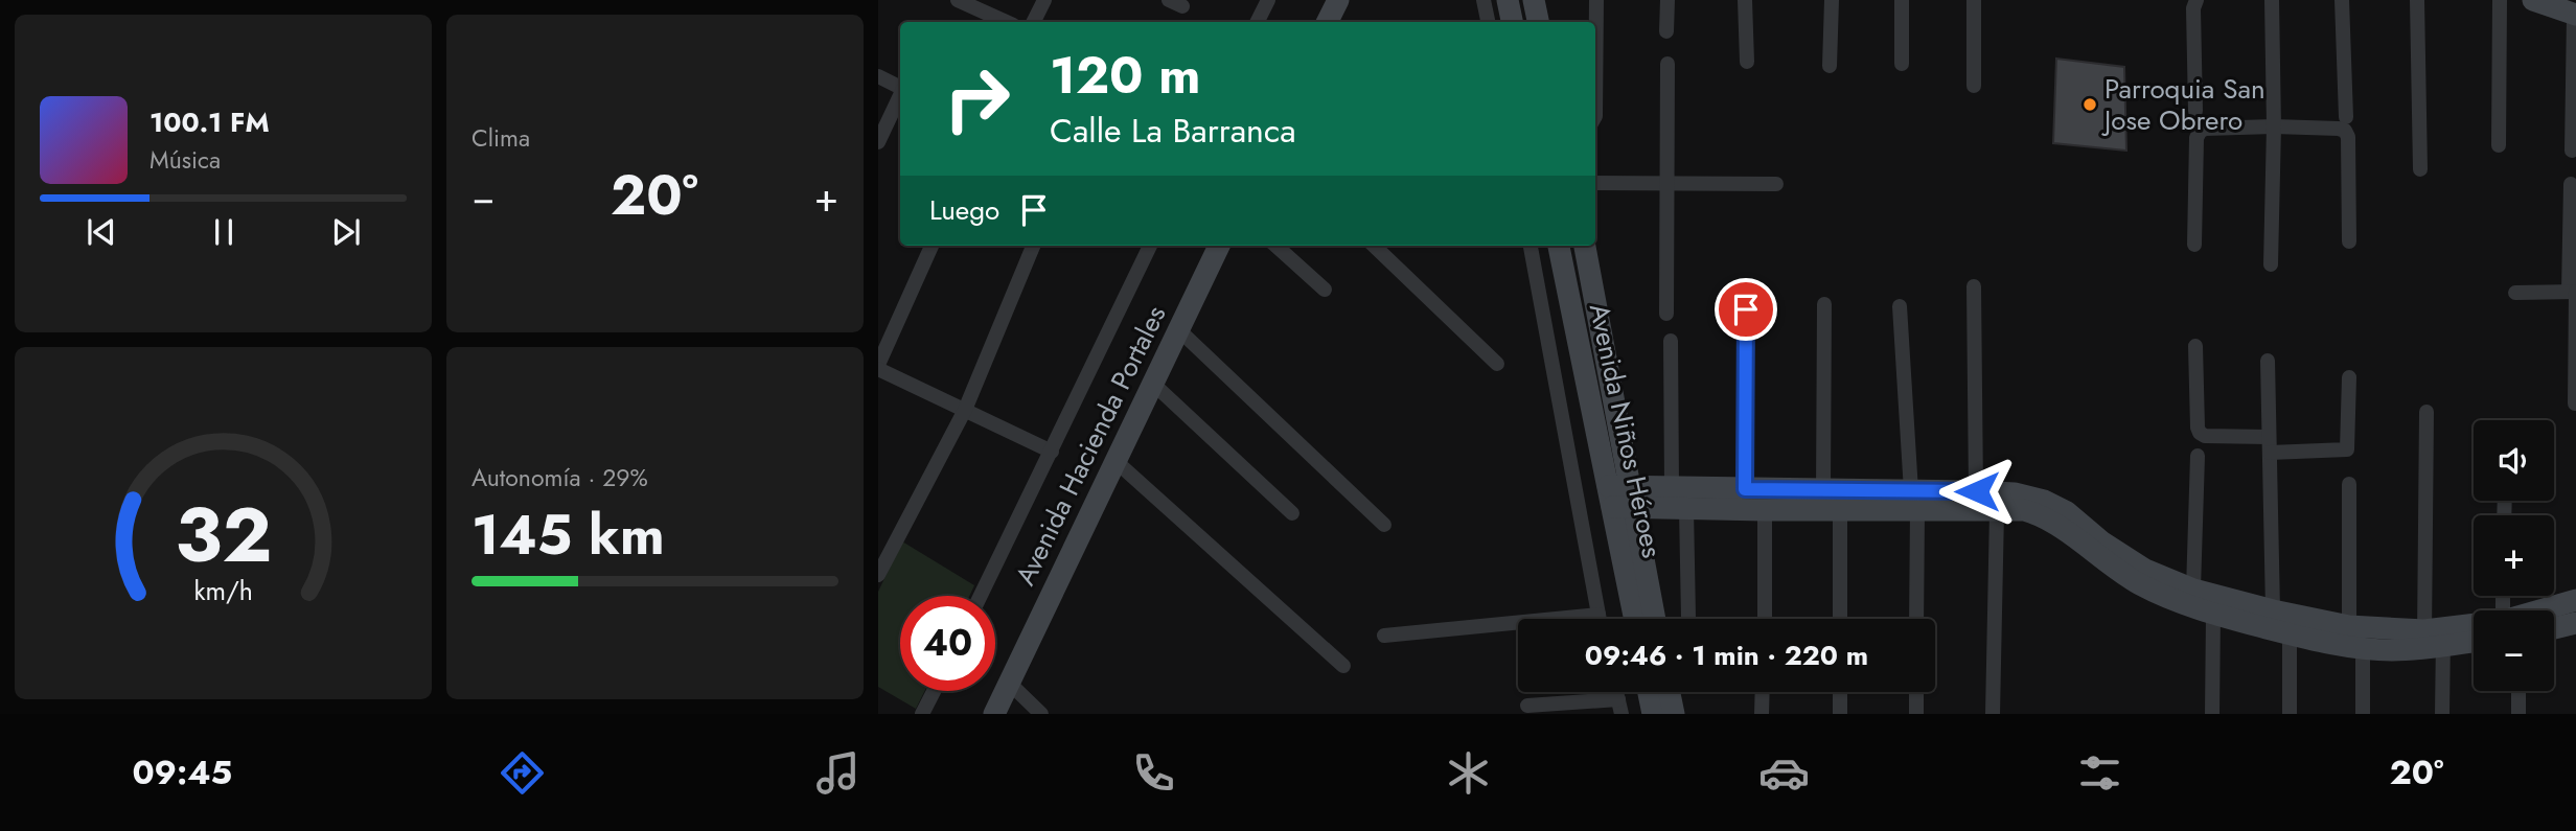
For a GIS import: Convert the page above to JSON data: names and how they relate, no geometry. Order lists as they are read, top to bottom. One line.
{"streets":{"street":["Avenida Niños Héroes","Avenida Hacienda Portales"]},"places":["Parroquia San Jose Obrero"],"page":{"tile":["Clima",["Autonomía · 29%","145 km"]],"turn":["120 m","Calle La Barranca"],"song":["100.1 FM","Música"],"heat":["−","20°","+"],"then":"Luego","map_buttons":["+","−"],"limit":"40","trip":"09:46 · 1 min · 220 m","tabs":["09:45","20°"],"gauge":["32","km/h"]}}
